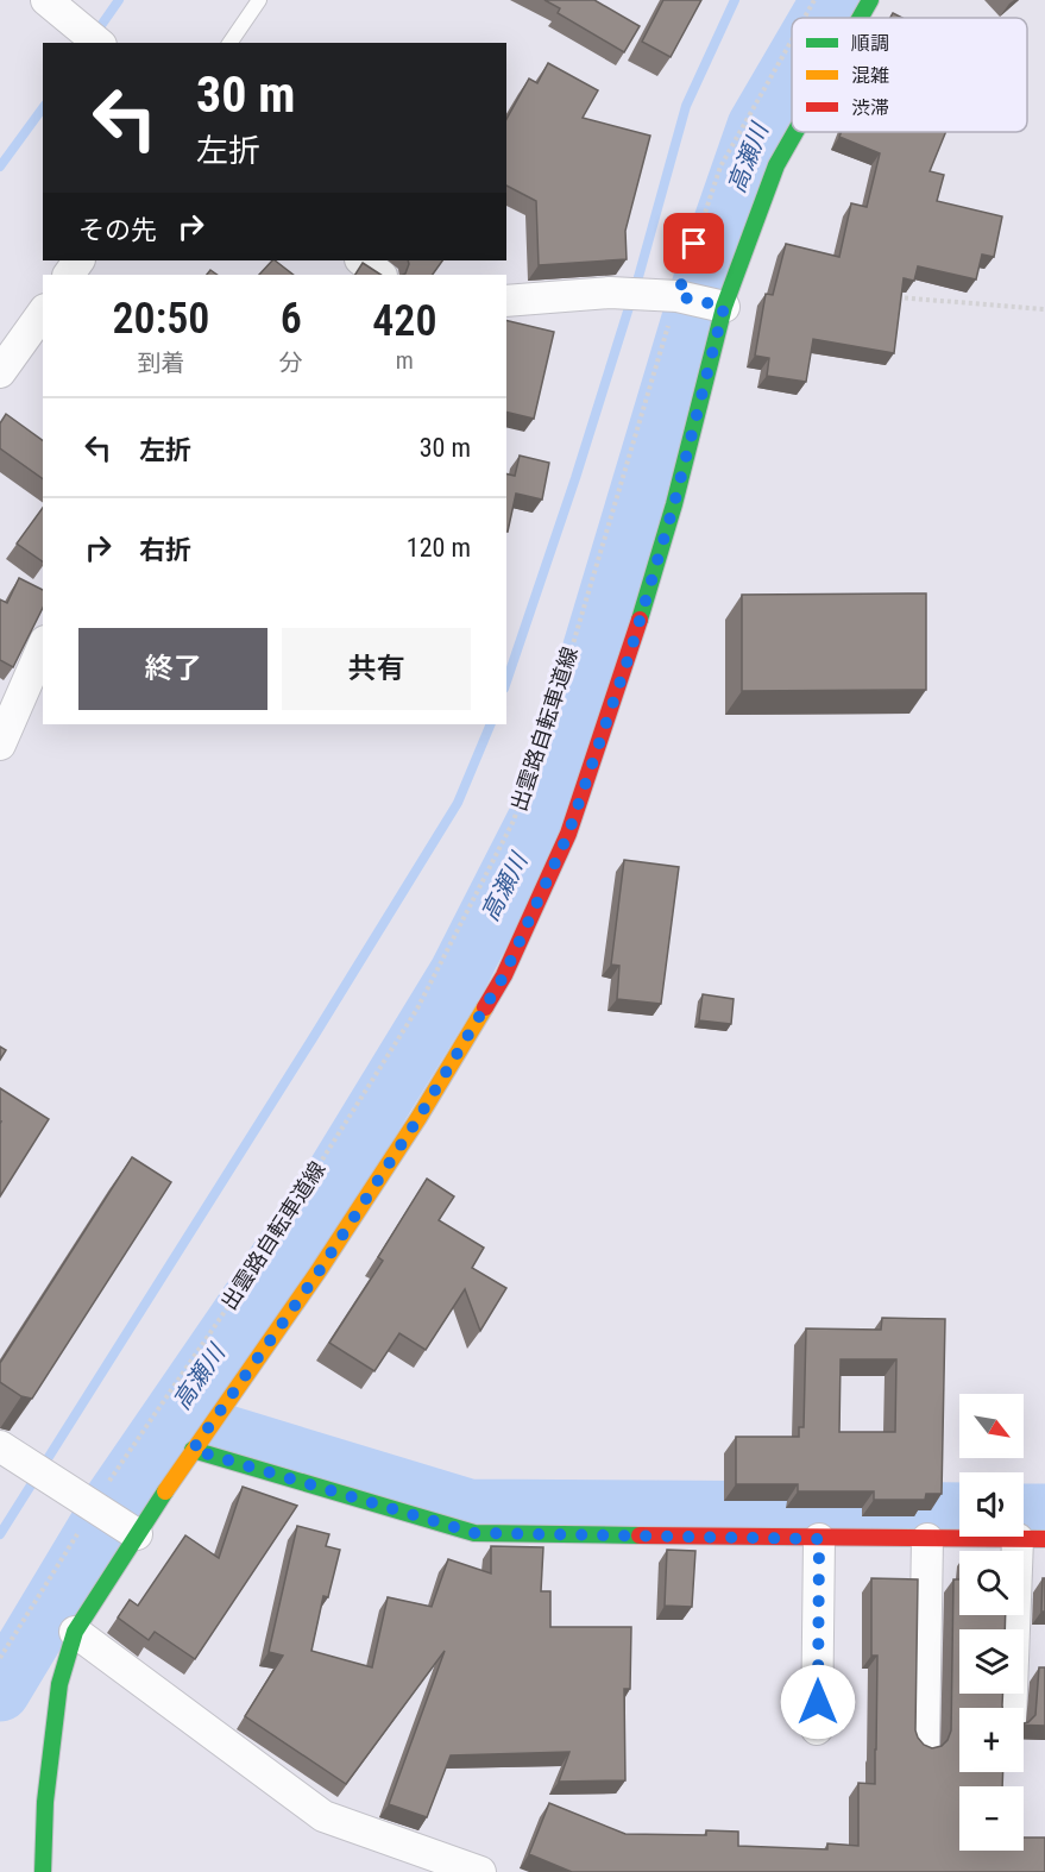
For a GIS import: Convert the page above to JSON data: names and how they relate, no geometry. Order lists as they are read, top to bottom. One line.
{"streets":{"path":["出雲路自転車道線"]},"water":["高瀬川"],"legend":["順調","混雑","渋滞"],"north":"bottom right","page":{"turn":["30 m","左折"],"then":"その先","eta":["20:50","到着","6","分","420","m"],"list":[{"name":"左折","value":"30 m"},{"name":"右折","value":"120 m"}],"buttons":["終了","共有"],"map_buttons":["+","−"]}}
